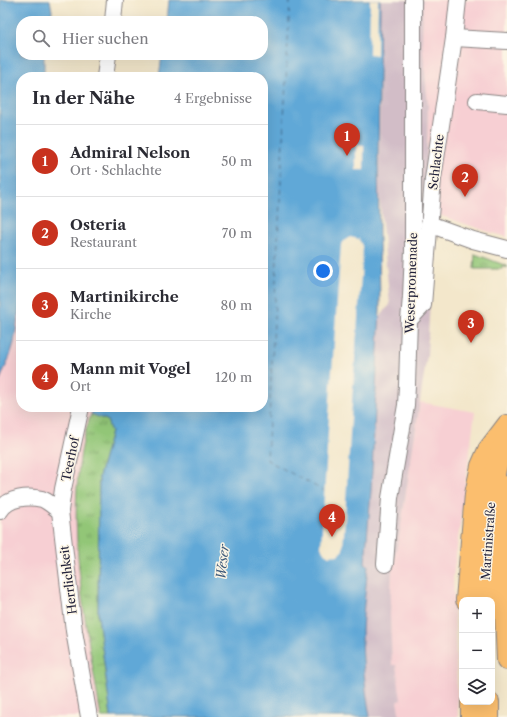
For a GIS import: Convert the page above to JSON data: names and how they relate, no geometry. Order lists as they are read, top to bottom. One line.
{"streets":{"main road":["Martinistraße"],"street":["Schlachte","Weserpromenade","Teerhof","Herrlichkeit"]},"crossings":[["Schlachte","Weserpromenade"],["Teerhof","Herrlichkeit"]],"water":["Weser"],"page":{"search":"Hier suchen","heading":["In der Nähe","4 Ergebnisse"],"pins":["1","2","3","4"],"list":[{"mark":"1","name":"Admiral Nelson","note":"Ort · Schlachte","value":"50 m"},{"mark":"2","name":"Osteria","note":"Restaurant","value":"70 m"},{"mark":"3","name":"Martinikirche","note":"Kirche","value":"80 m"},{"mark":"4","name":"Mann mit Vogel","note":"Ort","value":"120 m"}],"map_buttons":["+","−"]}}
